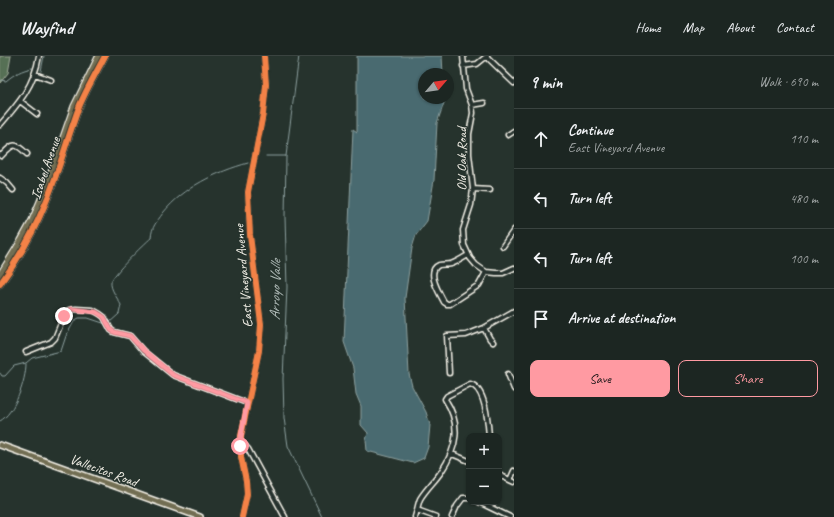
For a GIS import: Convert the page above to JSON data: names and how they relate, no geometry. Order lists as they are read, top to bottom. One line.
{"streets":{"highway":["Isabel Avenue"],"main road":["Vallecitos Road"],"street":["Old Oak Road","East Vineyard Avenue"]},"water":["Arroyo Valle"],"north":"top right","page":{"header":"Wayfind","nav":["Home","Map","About","Contact"],"heading":["9 min","Walk · 690 m"],"list":[["Continue","East Vineyard Avenue","110 m"],["Turn left","480 m"],["Turn left","100 m"],"Arrive at destination"],"buttons":["Save","Share"],"map_buttons":["+","−"]}}
